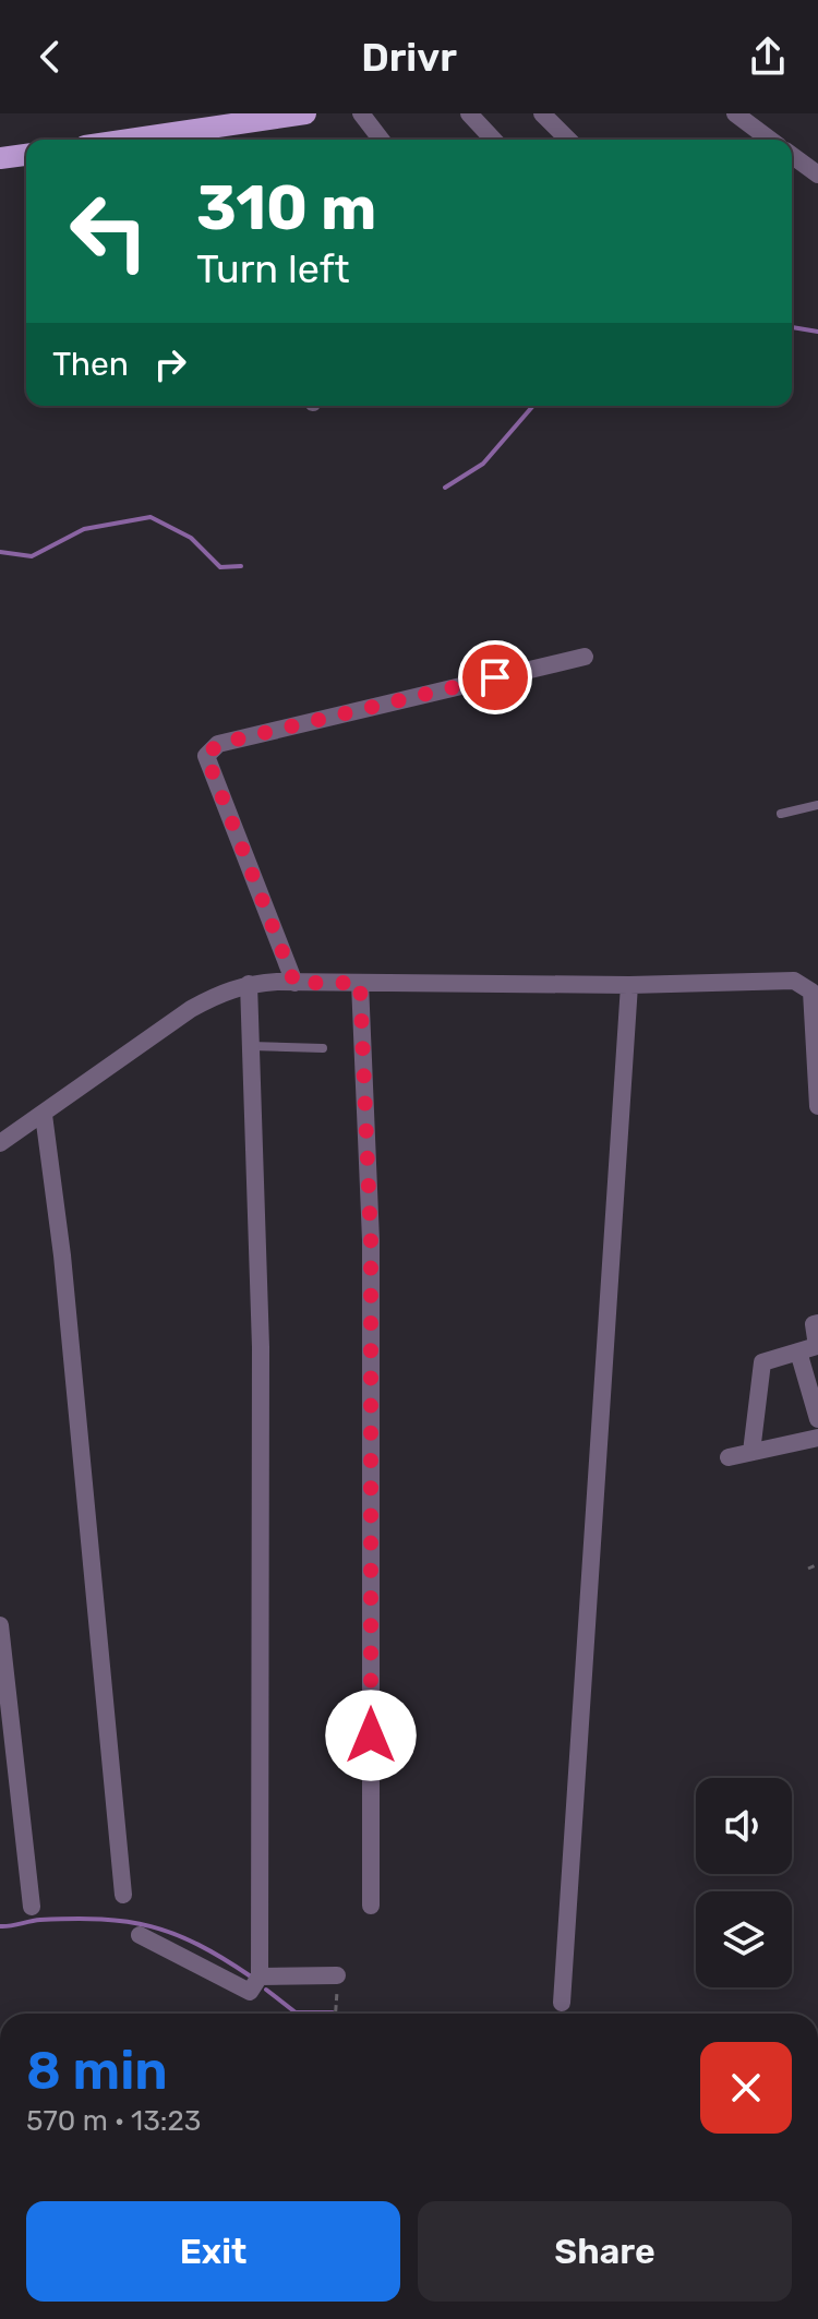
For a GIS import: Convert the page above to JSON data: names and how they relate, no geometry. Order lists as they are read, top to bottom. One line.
{"page":{"header":"Drivr","turn":["310 m","Turn left"],"then":"Then","heading":["8 min","570 m · 13:23"],"buttons":["Exit","Share"]}}
